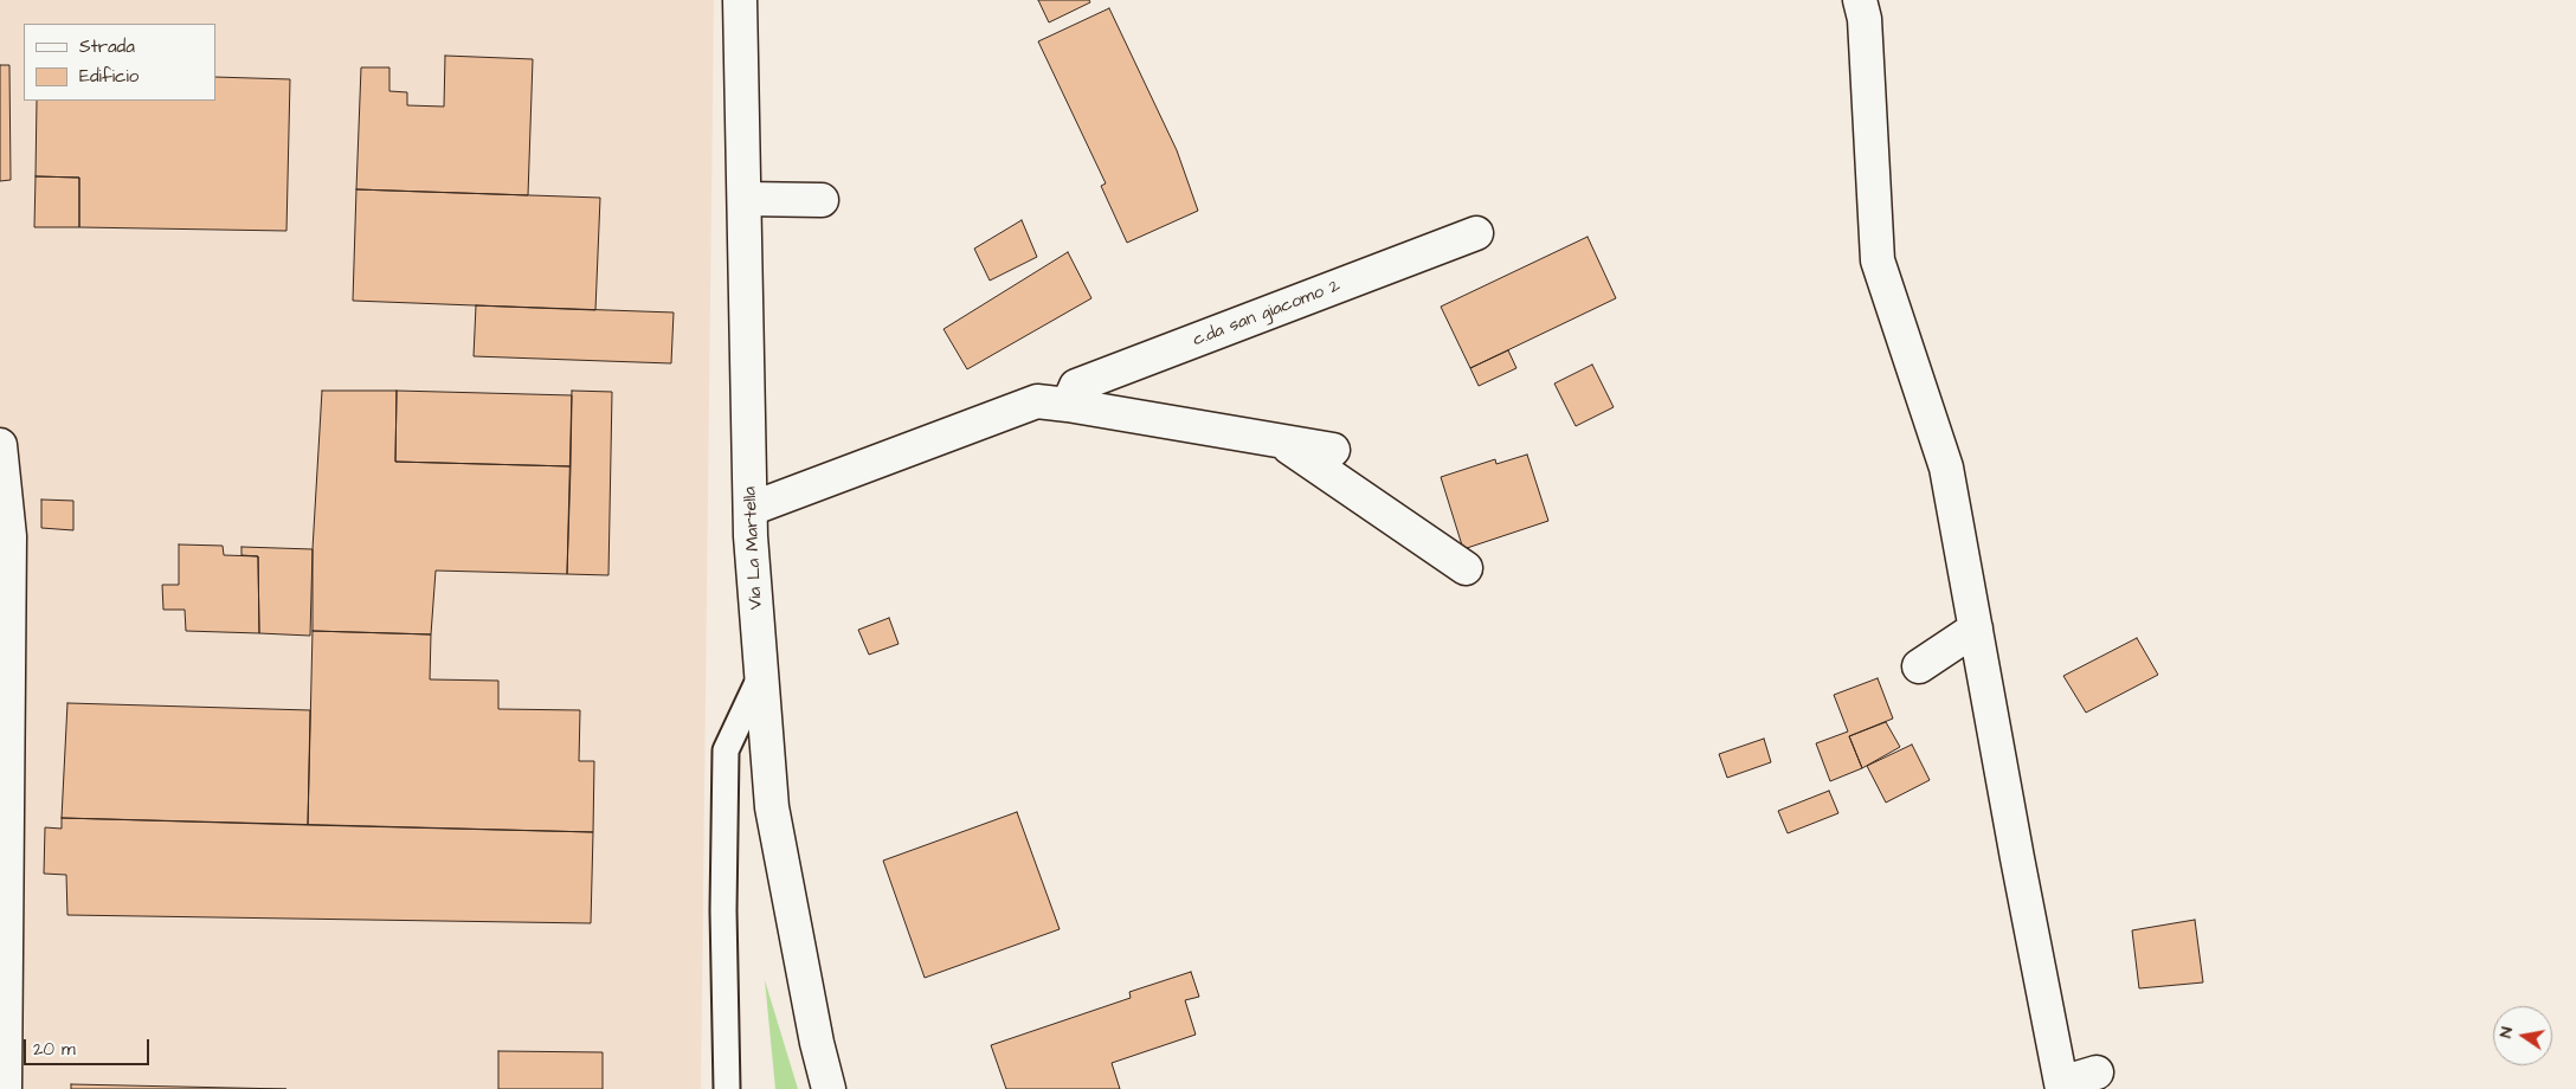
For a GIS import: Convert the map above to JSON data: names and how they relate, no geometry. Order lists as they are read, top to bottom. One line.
{"streets":{"street":["c.da san giacomo 2","Via La Martella"]},"legend":["Strada","Edificio"],"scale_bar":"20 m","north":"left"}
